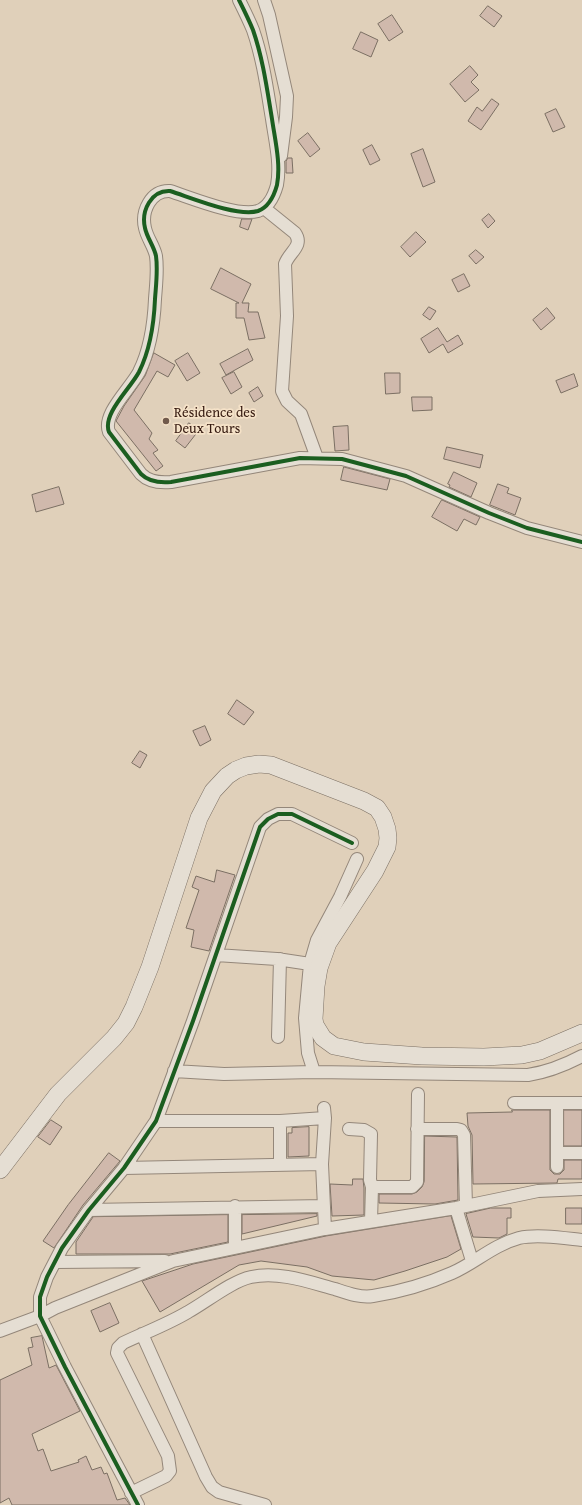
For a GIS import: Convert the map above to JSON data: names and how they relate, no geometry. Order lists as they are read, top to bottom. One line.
{"places":["Résidence des Deux Tours"]}
